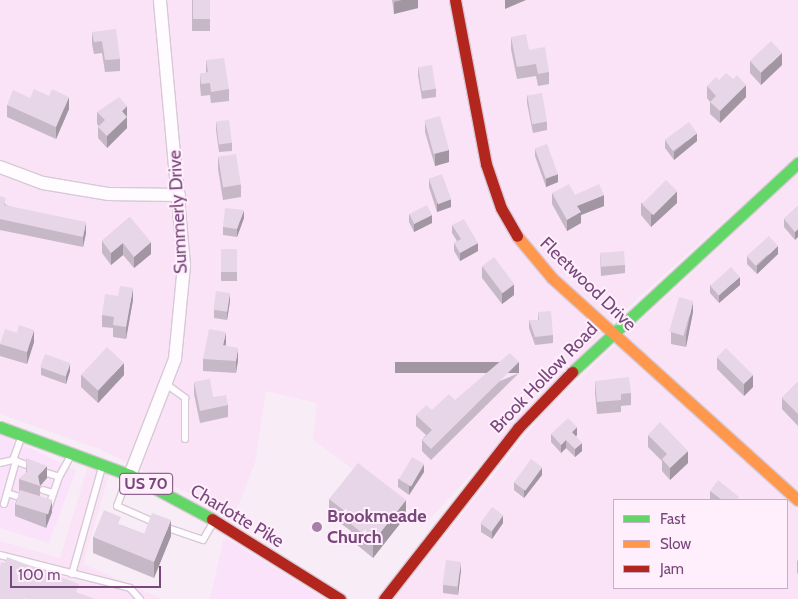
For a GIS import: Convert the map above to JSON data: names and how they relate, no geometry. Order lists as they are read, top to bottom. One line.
{"streets":{"street":["Summerly Drive","Fleetwood Drive","Brook Hollow Road","US 70","Charlotte Pike"]},"crossings":[["Summerly Drive","Charlotte Pike"],["Fleetwood Drive","Brook Hollow Road"]],"places":["Brookmeade Church"],"legend":["Fast","Slow","Jam"],"scale_bar":"100 m"}
